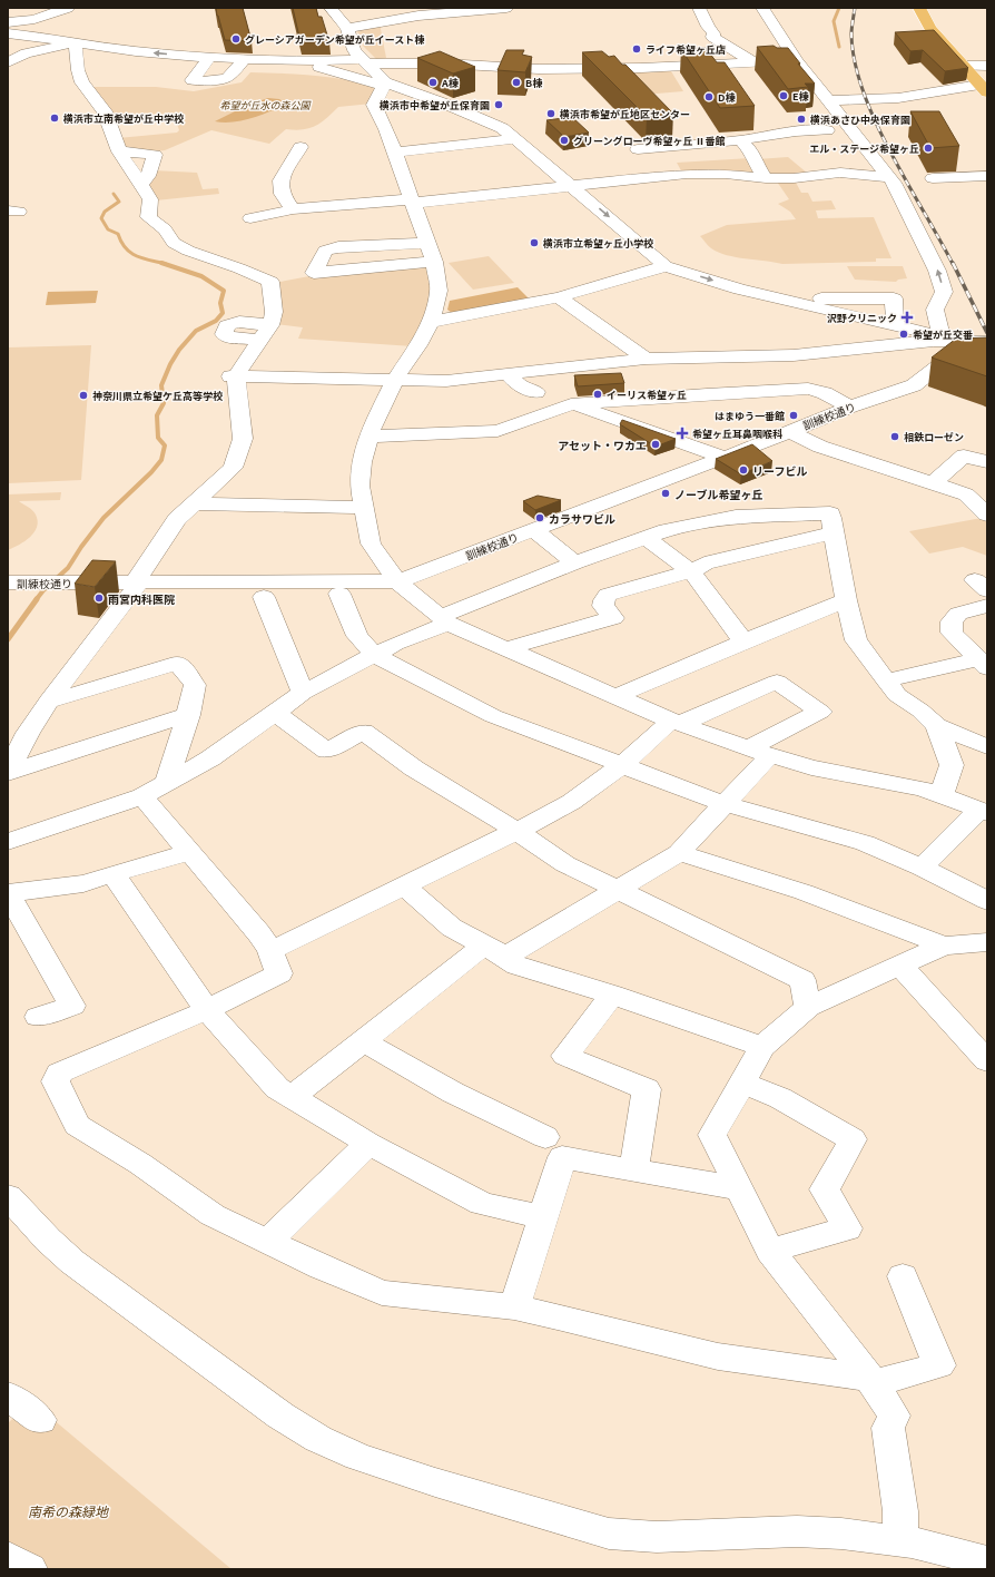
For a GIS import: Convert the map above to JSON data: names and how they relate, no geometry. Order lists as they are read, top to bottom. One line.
{"streets":{"street":["訓練校通り"]},"parks":["希望が丘水の森公園","南希の森緑地"],"places":{"other":["グレーシアガーデン希望が丘イースト棟","ライフ希望ヶ丘店","A棟","B棟","E棟","D棟","横浜市中希望が丘保育園","横浜市希望が丘地区センター","横浜市立南希望が丘中学校","横浜あさひ中央保育園","グリーングローヴ希望ヶ丘 Ⅱ番館","エル・ステージ希望ヶ丘","横浜市立希望ヶ丘小学校","希望が丘交番","イーリス希望ヶ丘","神奈川県立希望ケ丘高等学校","はまゆう一番館","相鉄ローゼン","アセット・ワカエ","リーフビル","ノーブル希望ヶ丘","カラサワビル","雨宮内科医院"],"health":["沢野クリニック","希望ヶ丘耳鼻咽喉科"]}}
